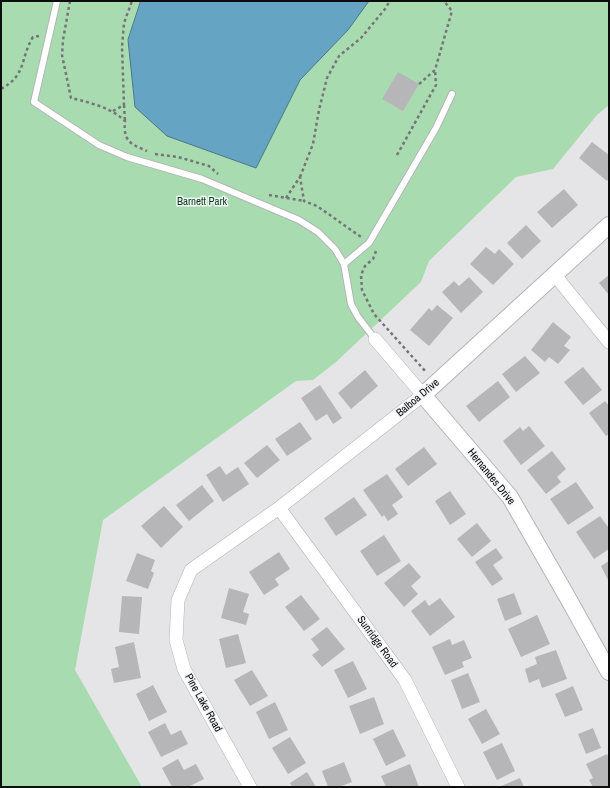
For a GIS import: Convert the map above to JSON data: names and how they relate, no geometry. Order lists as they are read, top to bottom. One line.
{"streets":{"street":["Balboa Drive","Hernandes Drive","Sunridge Road","Pine Lake Road"]},"crossings":[["Balboa Drive","Hernandes Drive"],["Balboa Drive","Sunridge Road"],["Balboa Drive","Pine Lake Road"]],"parks":["Barnett Park"]}
